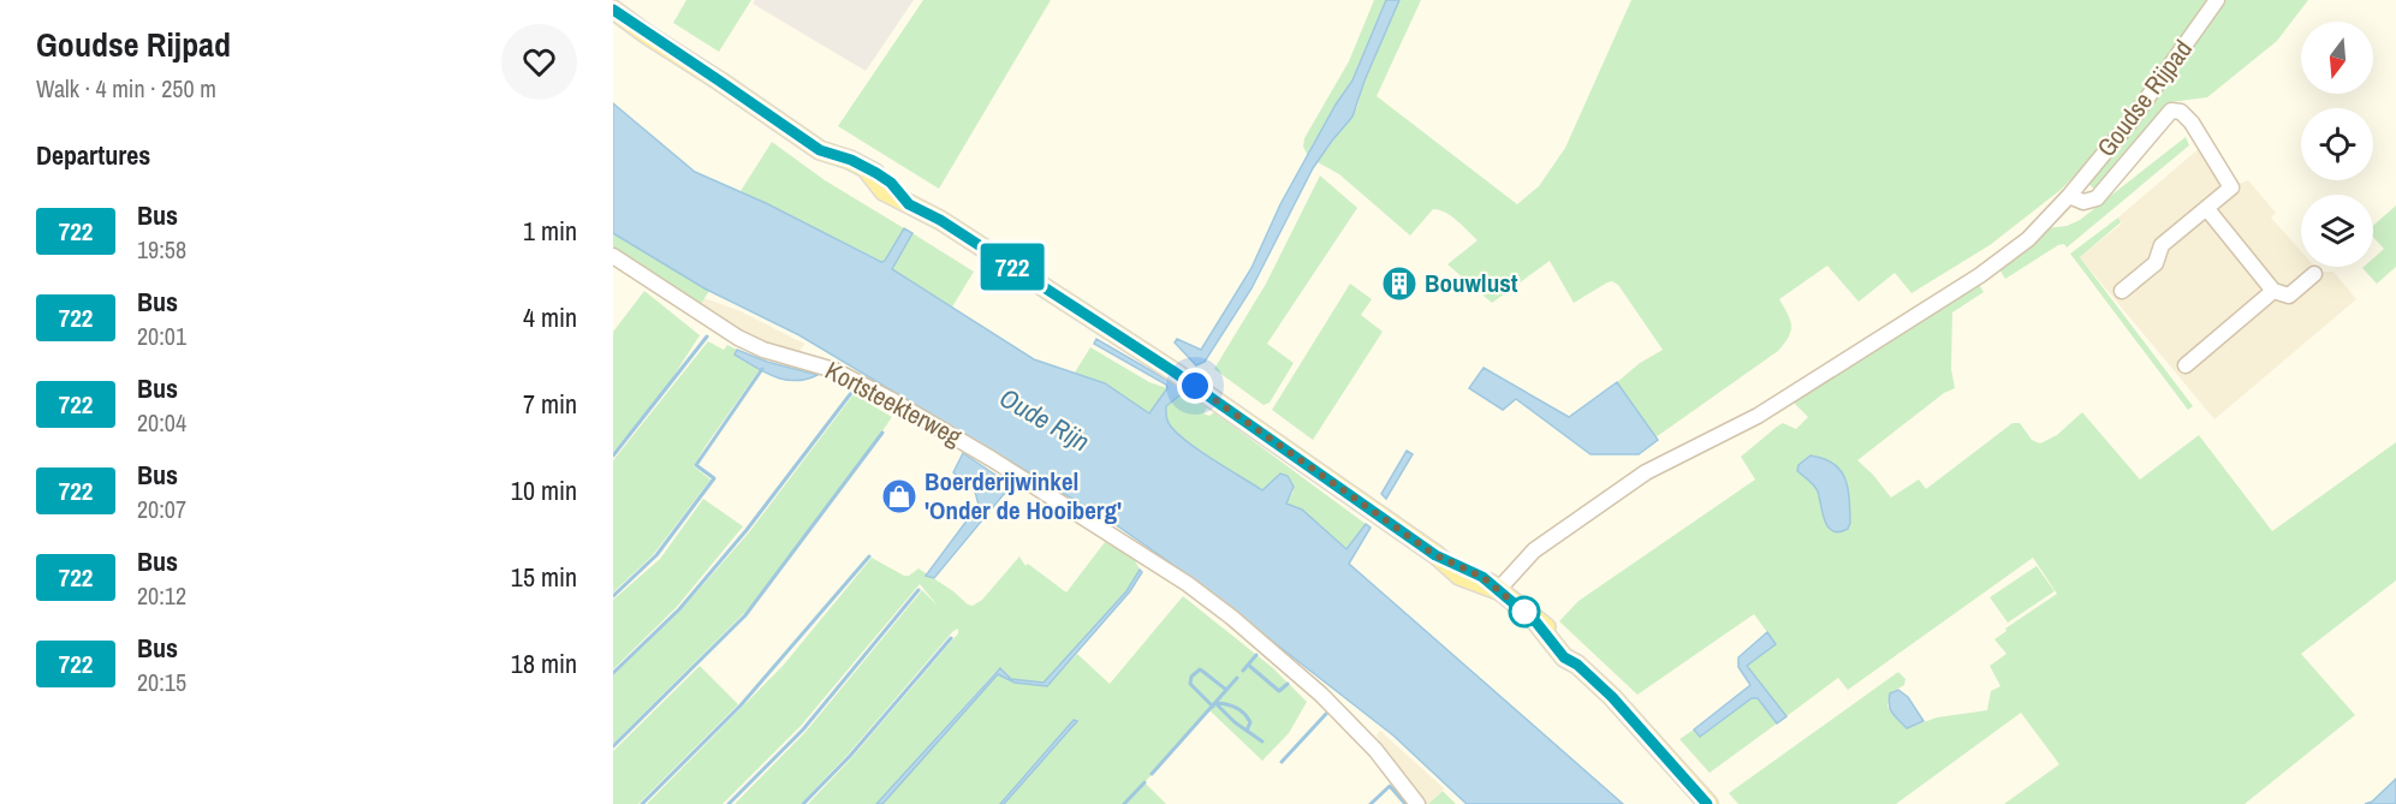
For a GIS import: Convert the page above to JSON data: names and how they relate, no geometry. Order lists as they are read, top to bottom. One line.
{"streets":{"street":["Goudse Rijpad","Kortsteekterweg"]},"water":["Oude Rijn"],"places":{"building":["Bouwlust"],"shop":["Boerderijwinkel 'Onder de Hooiberg'"]},"lines":["bus line 722"],"north":"bottom","page":{"heading":[["Goudse Rijpad","Walk · 4 min · 250 m"],"Departures"],"on_map":"722","list":[{"mark":"722","name":"Bus","note":"19:58","value":"1 min"},{"mark":"722","name":"Bus","note":"20:01","value":"4 min"},{"mark":"722","name":"Bus","note":"20:04","value":"7 min"},{"mark":"722","name":"Bus","note":"20:07","value":"10 min"},{"mark":"722","name":"Bus","note":"20:12","value":"15 min"},{"mark":"722","name":"Bus","note":"20:15","value":"18 min"}]}}
